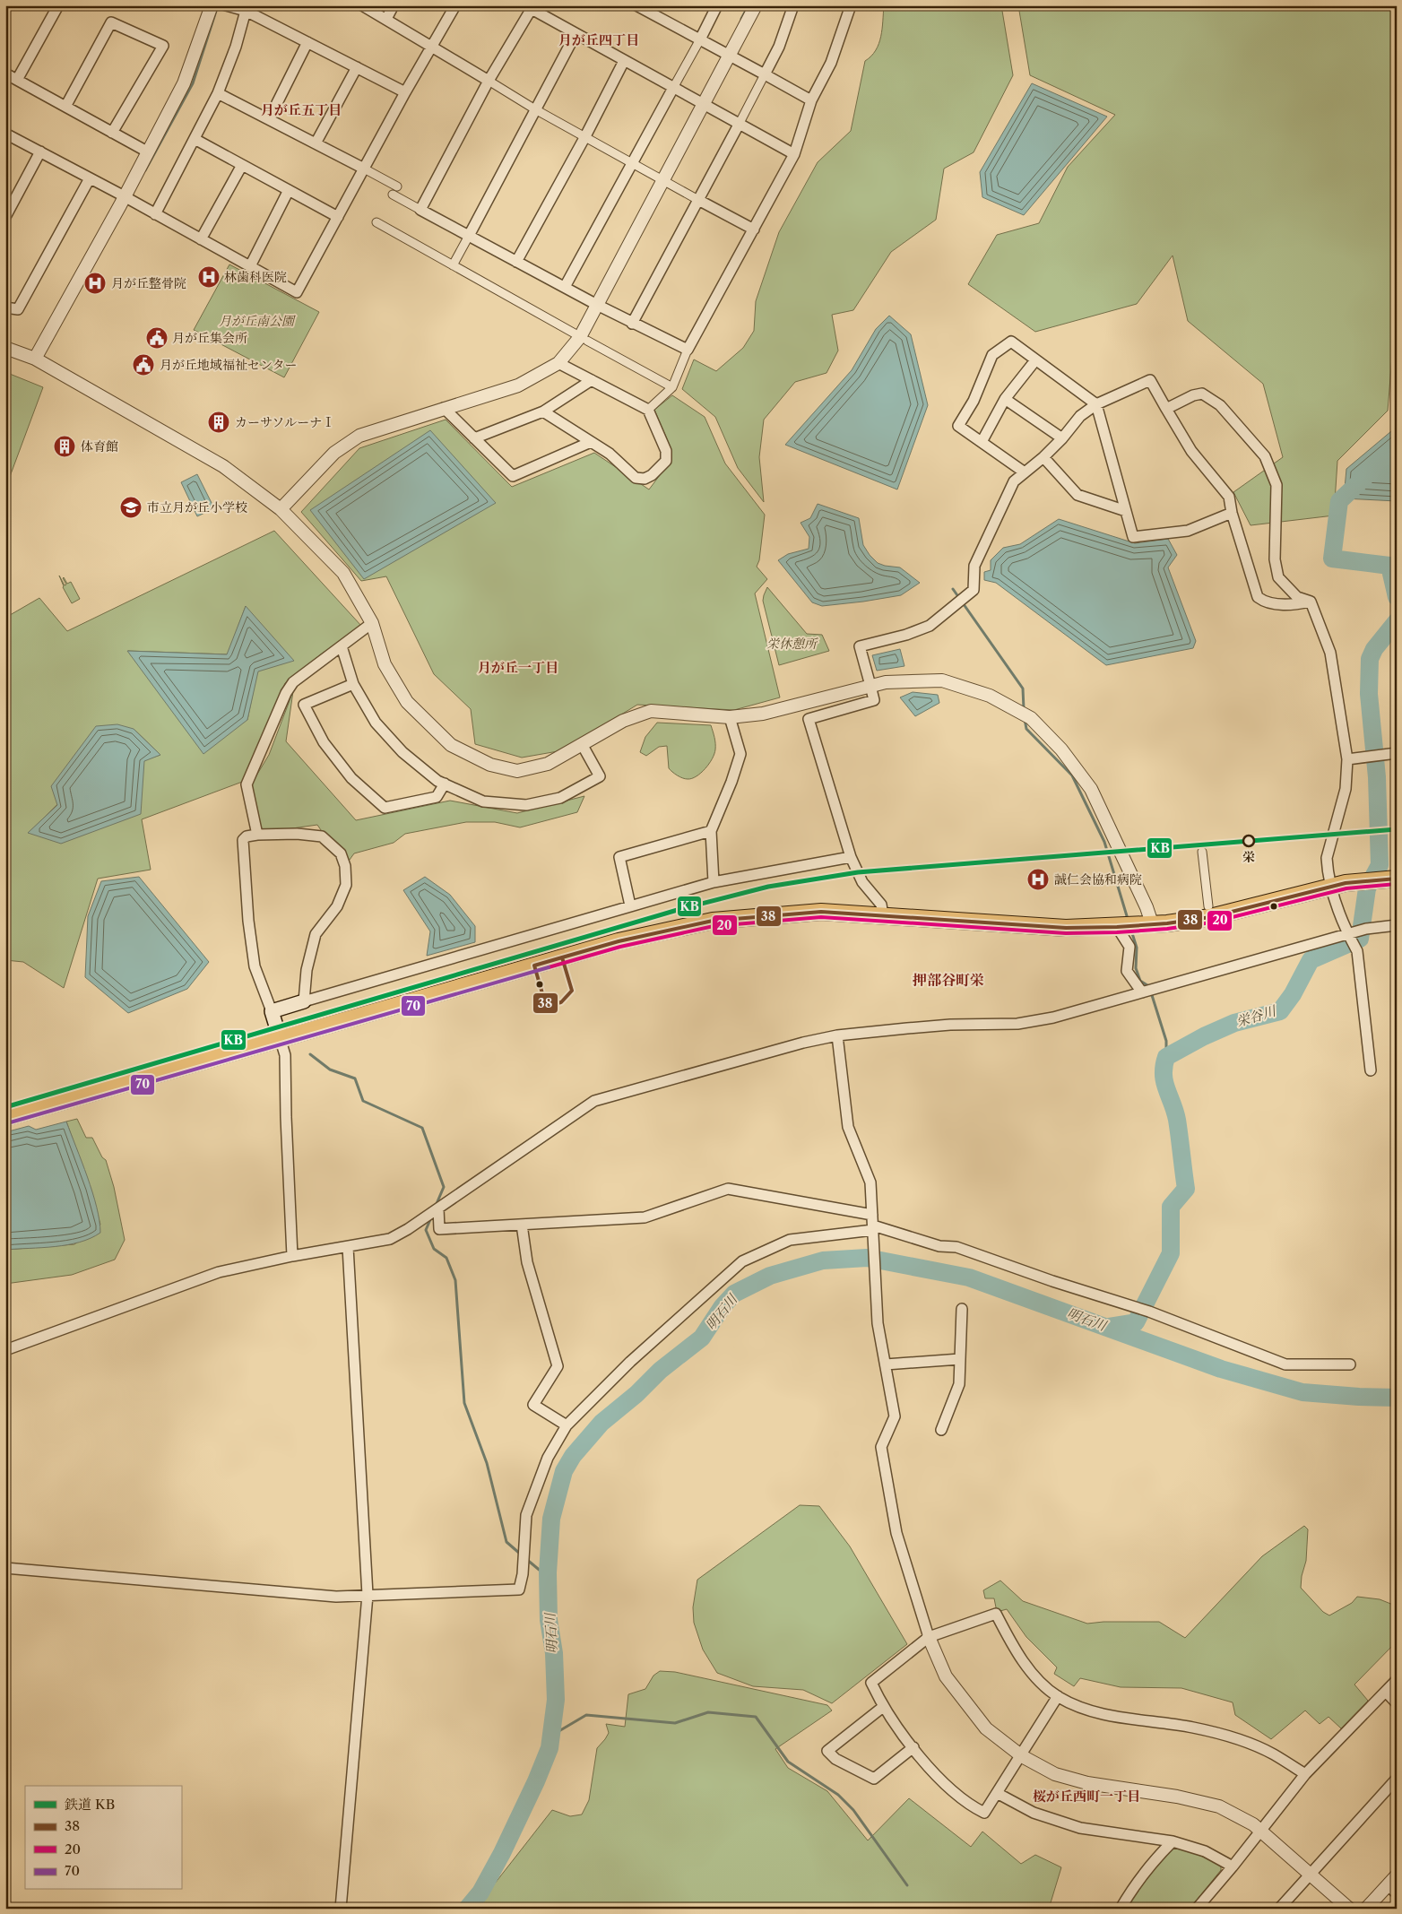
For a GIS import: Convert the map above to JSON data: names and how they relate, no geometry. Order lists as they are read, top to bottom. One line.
{"districts":["月が丘四丁目","月が丘五丁目","月が丘一丁目","押部谷町栄","桜が丘西町一丁目"],"water":["栄谷川","明石川"],"parks":["月が丘南公園","栄休憩所"],"places":{"hospital":["林歯科医院","月が丘整骨院","誠仁会協和病院"],"public building":["月が丘集会所","月が丘地域福祉センター"],"building":["カーサソルーナⅠ","体育館"],"school or university":["市立月が丘小学校"],"other":["栄"]},"lines":["rail line KB","transit line 38","transit line 20","transit line 70"],"legend":["鉄道 KB","38","20","70"]}
